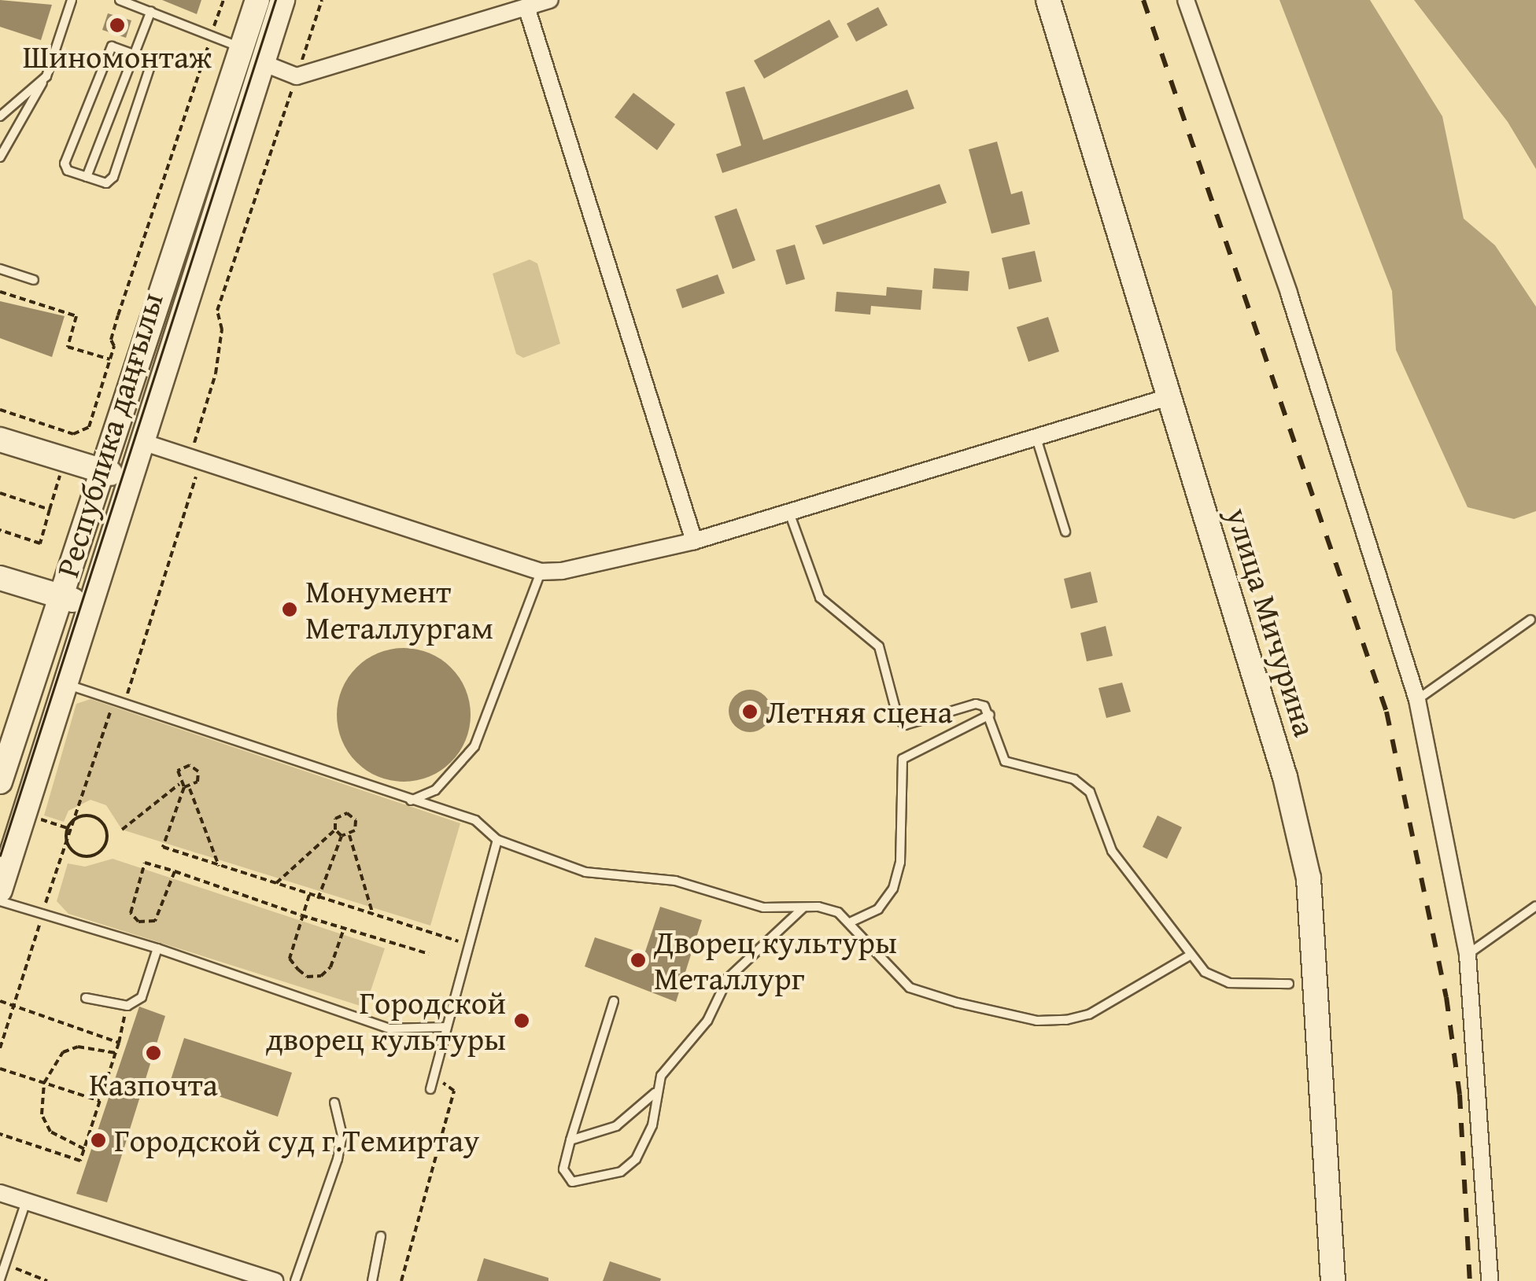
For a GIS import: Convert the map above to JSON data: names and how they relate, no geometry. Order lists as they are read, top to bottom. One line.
{"streets":{"main road":["Республика даңғылы","улица Мичурина"]},"places":["Шиномонтаж","Монумент Металлургам","Летняя сцена","Дворец культуры Металлург","Городской дворец культуры","Казпочта","Городской суд г.Темиртау"]}
